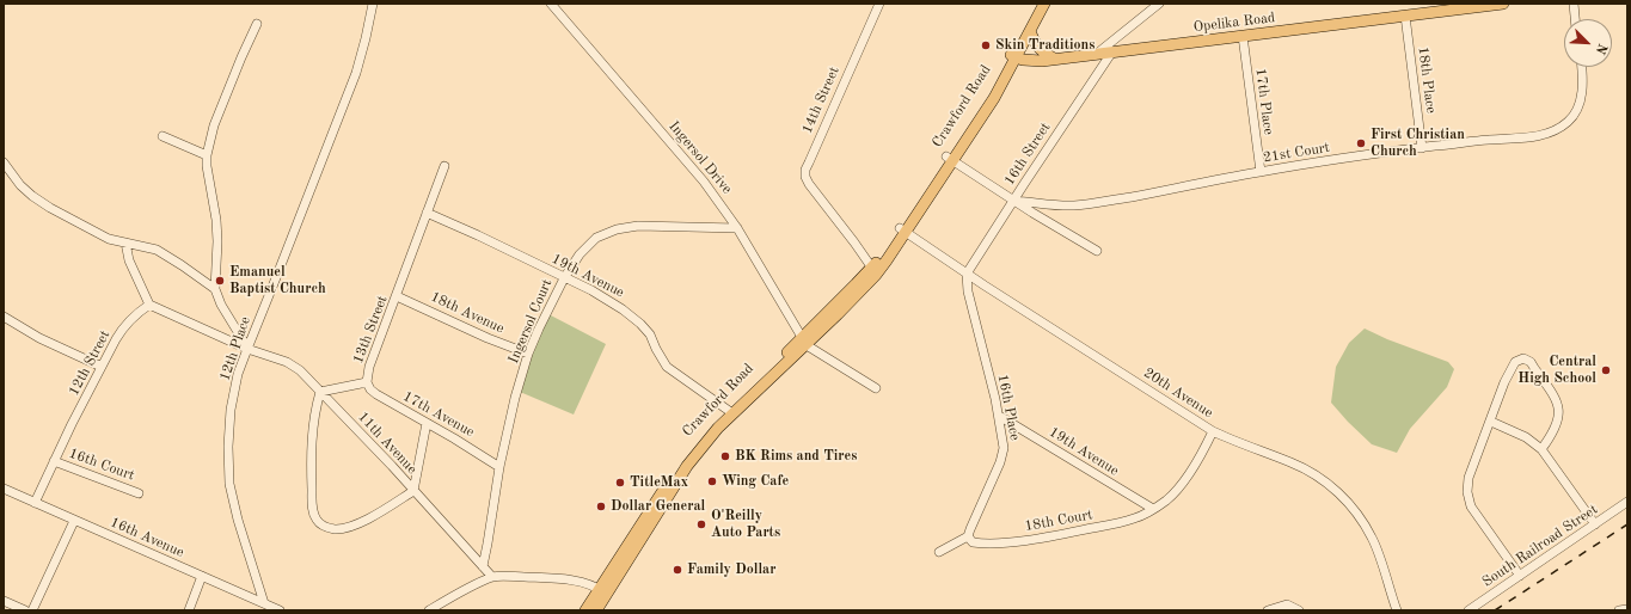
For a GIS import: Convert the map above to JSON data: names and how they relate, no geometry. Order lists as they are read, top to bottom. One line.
{"streets":{"main road":["Opelika Road","Crawford Road"],"street":["18th Place","14th Street","17th Place","21st Court","16th Street","Ingersol Drive","19th Avenue","18th Avenue","Ingersol Court","13th Street","12th Place","12th Street","20th Avenue","16th Place","17th Avenue","11th Avenue","16th Court","18th Court","16th Avenue","South Railroad Street"]},"crossings":[["Opelika Road","18th Place"],["Opelika Road","17th Place"],["Opelika Road","Crawford Road"],["Opelika Road","16th Street"],["18th Place","21st Court"],["14th Street","Crawford Road"],["17th Place","21st Court"],["Crawford Road","Ingersol Drive"],["Crawford Road","19th Avenue"],["Crawford Road","20th Avenue"],["21st Court","16th Street"],["16th Street","20th Avenue"],["16th Street","16th Place"],["Ingersol Drive","Ingersol Court"],["19th Avenue","Ingersol Court"],["19th Avenue","13th Street"],["19th Avenue","16th Place"],["19th Avenue","18th Court"],["18th Avenue","Ingersol Court"],["18th Avenue","13th Street"],["Ingersol Court","17th Avenue"],["Ingersol Court","11th Avenue"],["13th Street","17th Avenue"],["13th Street","11th Avenue"],["12th Place","11th Avenue"],["12th Place","16th Avenue"],["12th Street","16th Court"],["12th Street","16th Avenue"],["20th Avenue","16th Place"],["20th Avenue","18th Court"],["16th Place","18th Court"]],"places":["Skin Traditions","First Christian Church","Emanuel Baptist Church","Central High School","BK Rims and Tires","Wing Cafe","TitleMax","Dollar General","O'Reilly Auto Parts","Family Dollar"],"north":"bottom right"}
